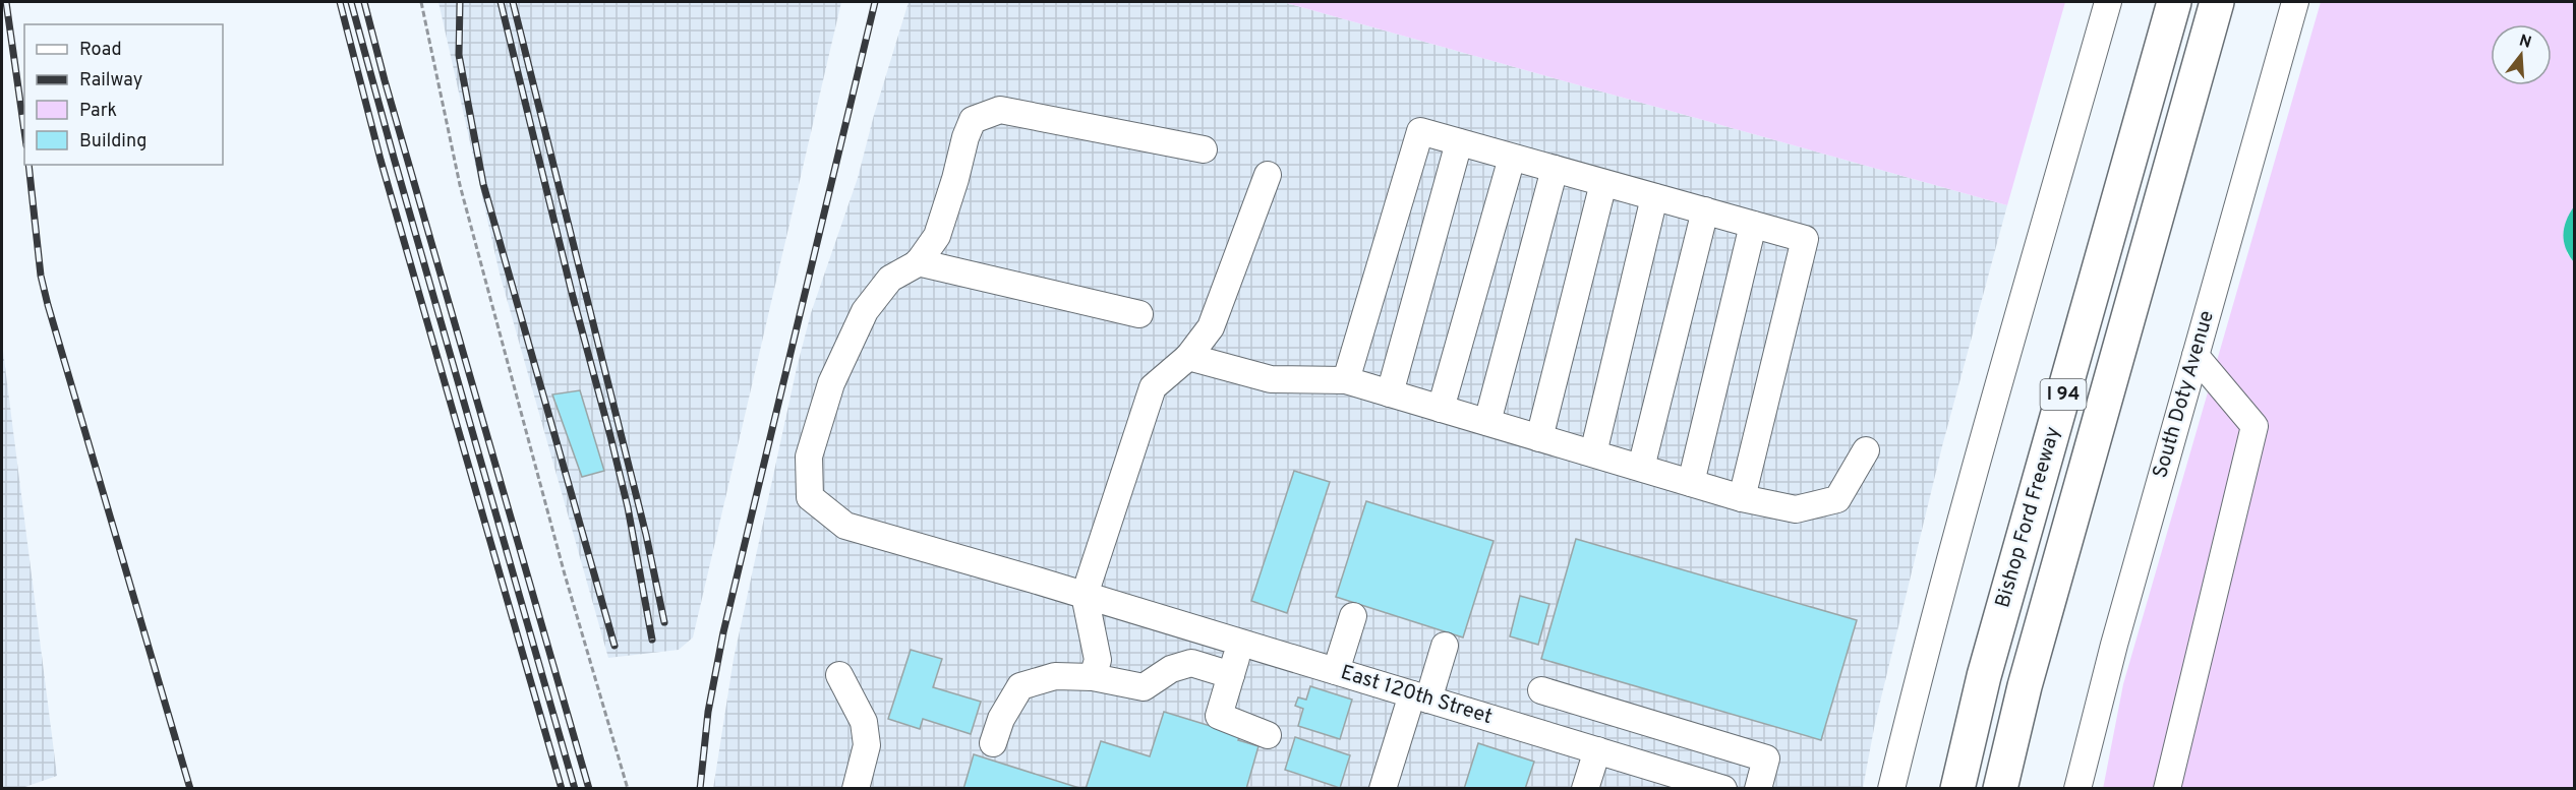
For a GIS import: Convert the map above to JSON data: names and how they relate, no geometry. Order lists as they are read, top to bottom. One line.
{"streets":{"highway":["I 94","Bishop Ford Freeway"],"street":["South Doty Avenue","East 120th Street"]},"legend":["Road","Railway","Park","Building"],"north":"top"}
